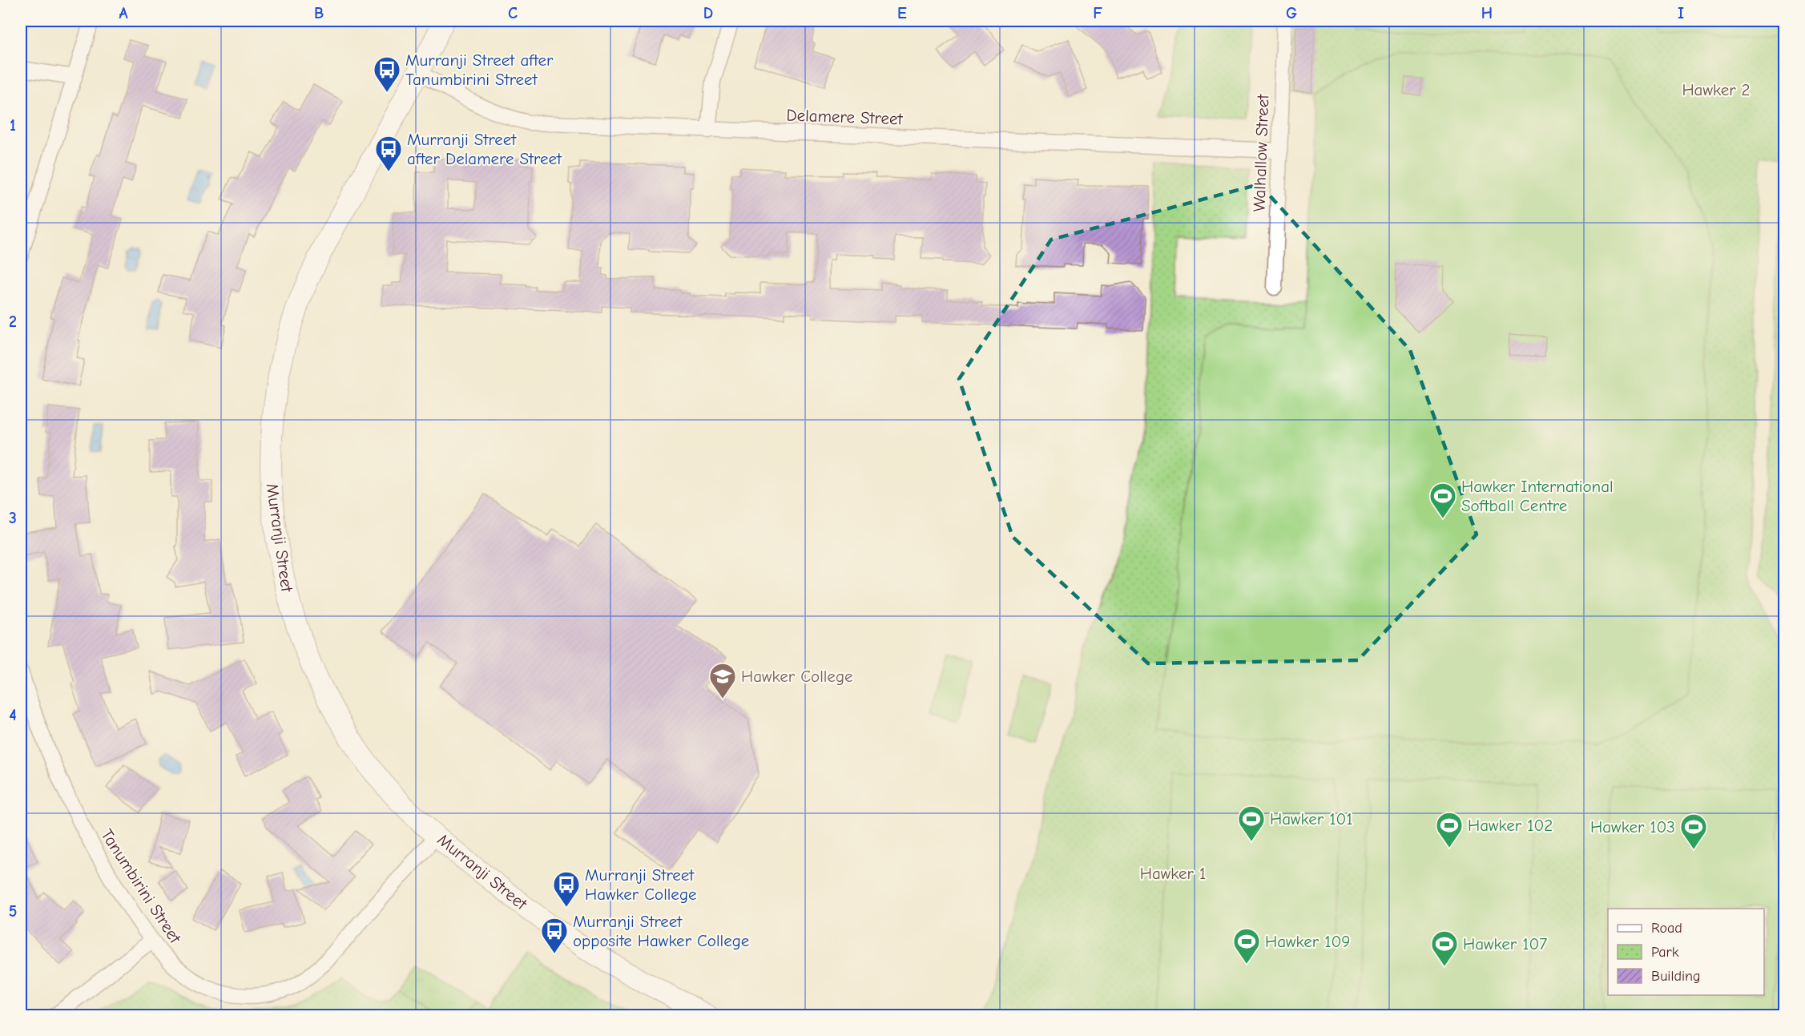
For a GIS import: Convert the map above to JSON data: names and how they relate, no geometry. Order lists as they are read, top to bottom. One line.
{"streets":{"street":["Delamere Street","Walhallow Street","Murranji Street","Tanumbirini Street"]},"crossings":[["Delamere Street","Walhallow Street"],["Delamere Street","Murranji Street"],["Murranji Street","Tanumbirini Street"]],"parks":["Hawker 2","Hawker 1"],"places":{"bus stop":["Murranji Street after Tanumbirini Street","Murranji Street after Delamere Street","Murranji Street Hawker College","Murranji Street opposite Hawker College"],"sports":["Hawker International Softball Centre","Hawker 101","Hawker 102","Hawker 103","Hawker 109","Hawker 107"],"school or university":["Hawker College"]},"legend":["Road","Park","Building"],"grid":{"columns":["A","B","C","D","E","F","G","H","I"],"rows":["1","2","3","4","5"]}}
